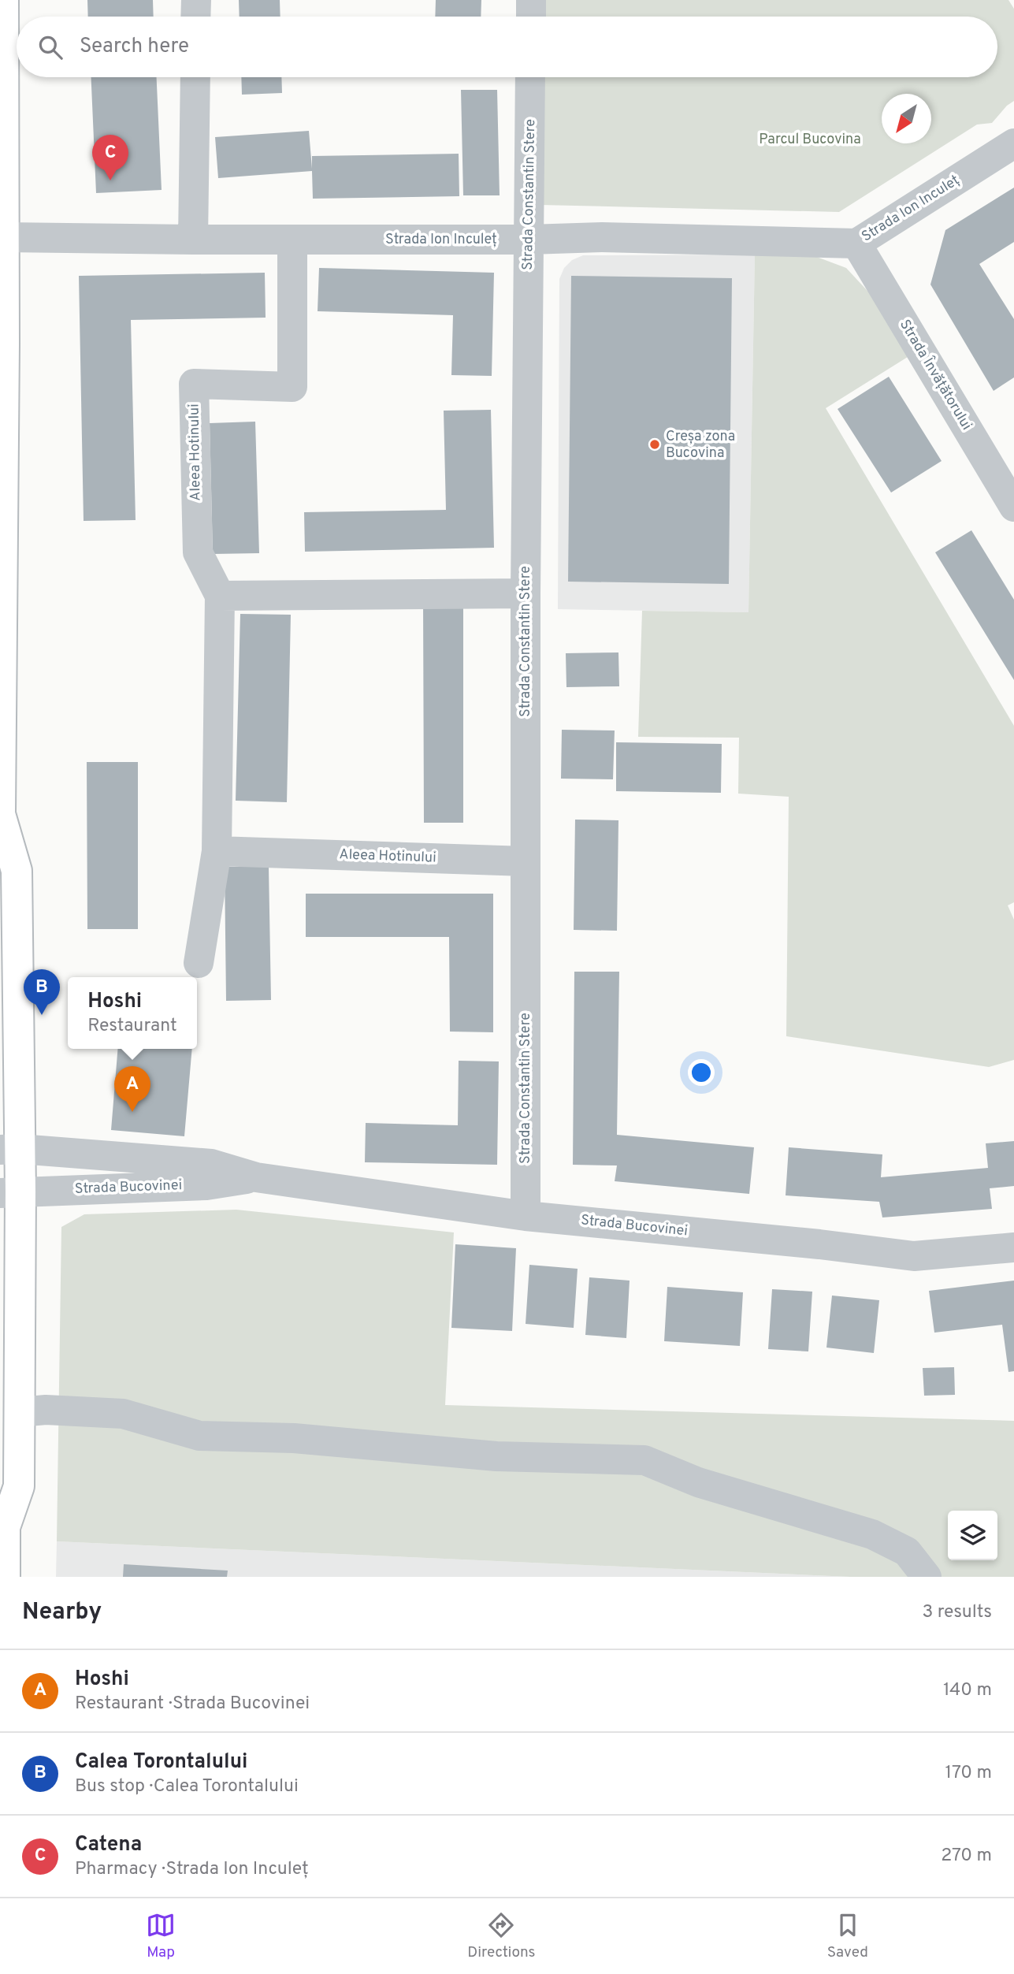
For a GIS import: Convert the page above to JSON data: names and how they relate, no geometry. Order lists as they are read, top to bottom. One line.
{"streets":{"street":["Strada Constantin Stere","Strada Ion Inculeț","Strada Învățătorului","Aleea Hotinului","Strada Bucovinei"]},"crossings":[["Strada Constantin Stere","Strada Ion Inculeț"],["Strada Constantin Stere","Aleea Hotinului"],["Strada Constantin Stere","Strada Bucovinei"],["Strada Ion Inculeț","Strada Învățătorului"],["Strada Ion Inculeț","Aleea Hotinului"]],"parks":["Parcul Bucovina"],"places":["Creșa zona Bucovina"],"north":"bottom left","page":{"search":"Search here","pins":["C","B","A"],"popup":["Hoshi","Restaurant"],"heading":["Nearby","3 results"],"list":[{"mark":"A","name":"Hoshi","note":"Restaurant · Strada Bucovinei","value":"140 m"},{"mark":"B","name":"Calea Torontalului","note":"Bus stop · Calea Torontalului","value":"170 m"},{"mark":"C","name":"Catena","note":"Pharmacy · Strada Ion Inculeț","value":"270 m"}],"nav":["Map","Directions","Saved"]}}
